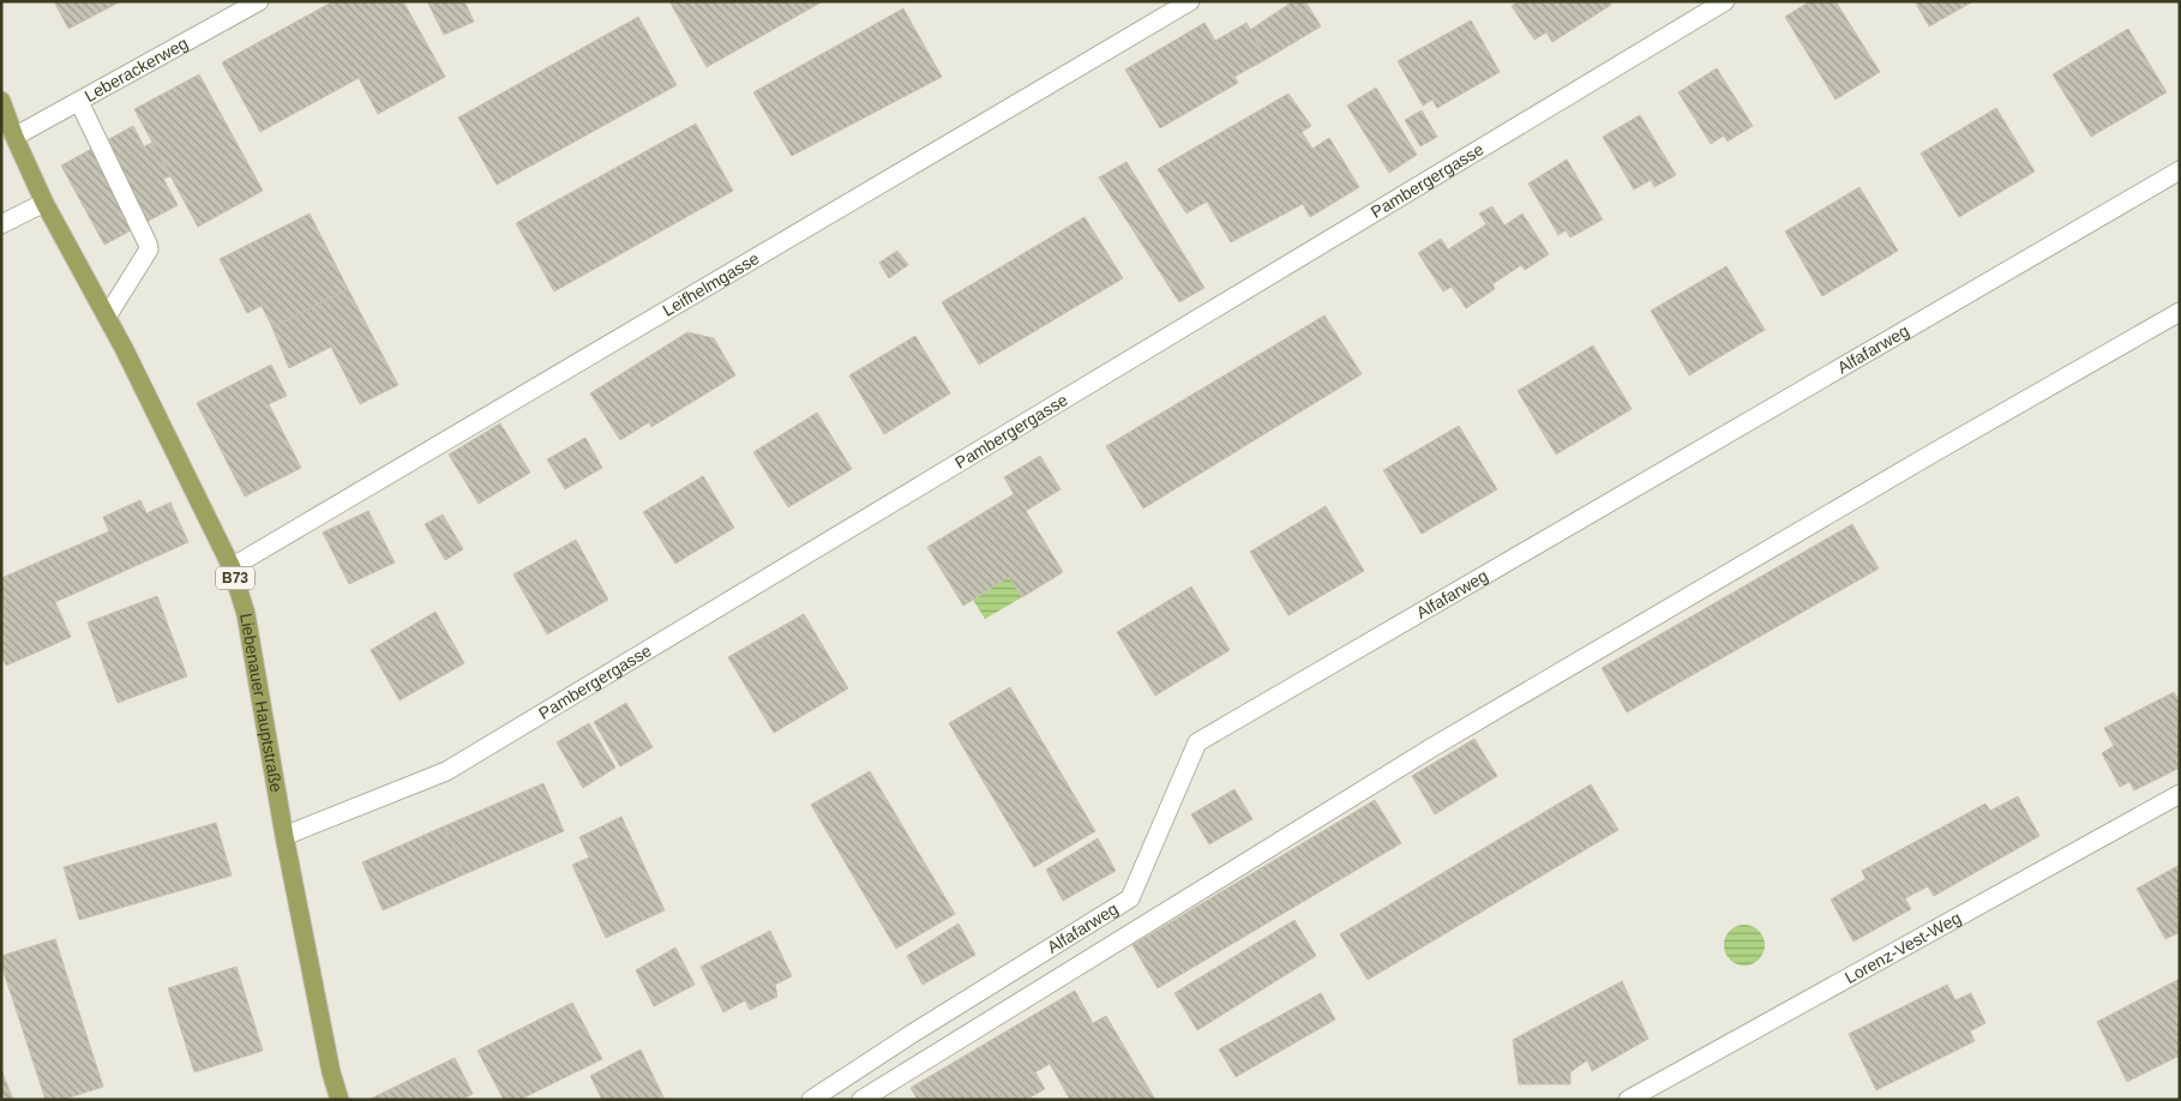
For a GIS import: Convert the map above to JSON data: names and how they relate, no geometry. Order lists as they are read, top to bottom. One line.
{"streets":{"main road":["B73","Liebenauer Hauptstraße"],"street":["Leberackerweg","Pambergergasse","Leifhelmgasse","Alfafarweg","Lorenz-Vest-Weg"]},"crossings":[["Leberackerweg","Liebenauer Hauptstraße"],["Pambergergasse","Liebenauer Hauptstraße"],["Leifhelmgasse","Liebenauer Hauptstraße"]]}
